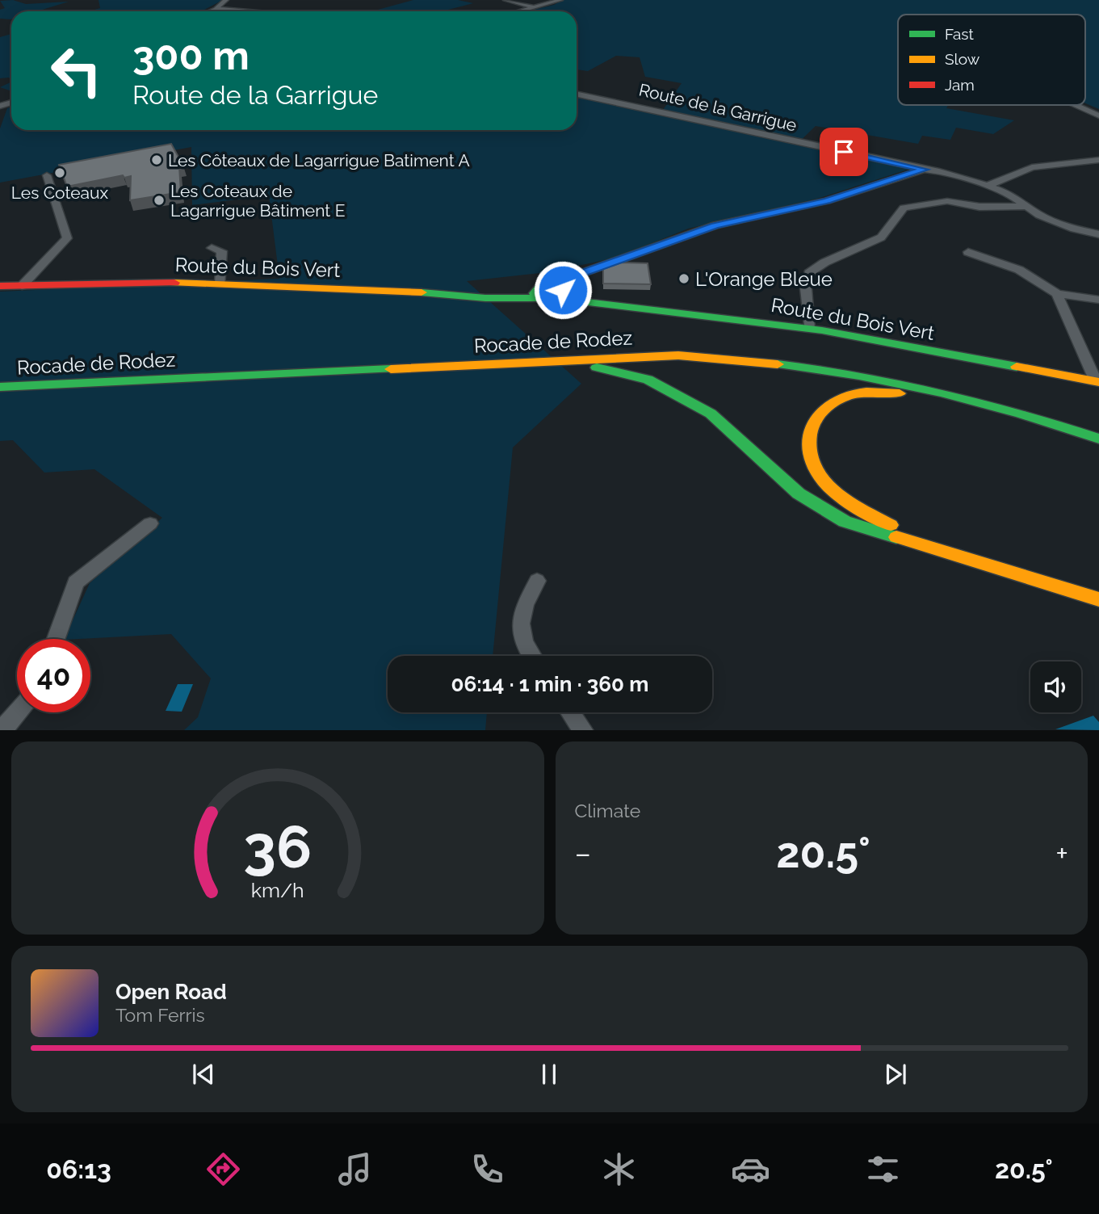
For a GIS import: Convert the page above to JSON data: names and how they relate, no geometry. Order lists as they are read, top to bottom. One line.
{"streets":{"main road":["Route du Bois Vert","Rocade de Rodez"],"street":["Route de la Garrigue"]},"places":["Les Côteaux de Lagarrigue Batiment A","Les Coteaux","Les Coteaux de Lagarrigue Bâtiment E","L'Orange Bleue"],"legend":["Fast","Slow","Jam"],"page":{"turn":["300 m","Route de la Garrigue"],"limit":"40","trip":"06:14 · 1 min · 360 m","tile":"Climate","heat":["−","20.5°","+"],"song":["Open Road","Tom Ferris"],"tabs":["06:13","20.5°"],"gauge":["36","km/h"]}}
